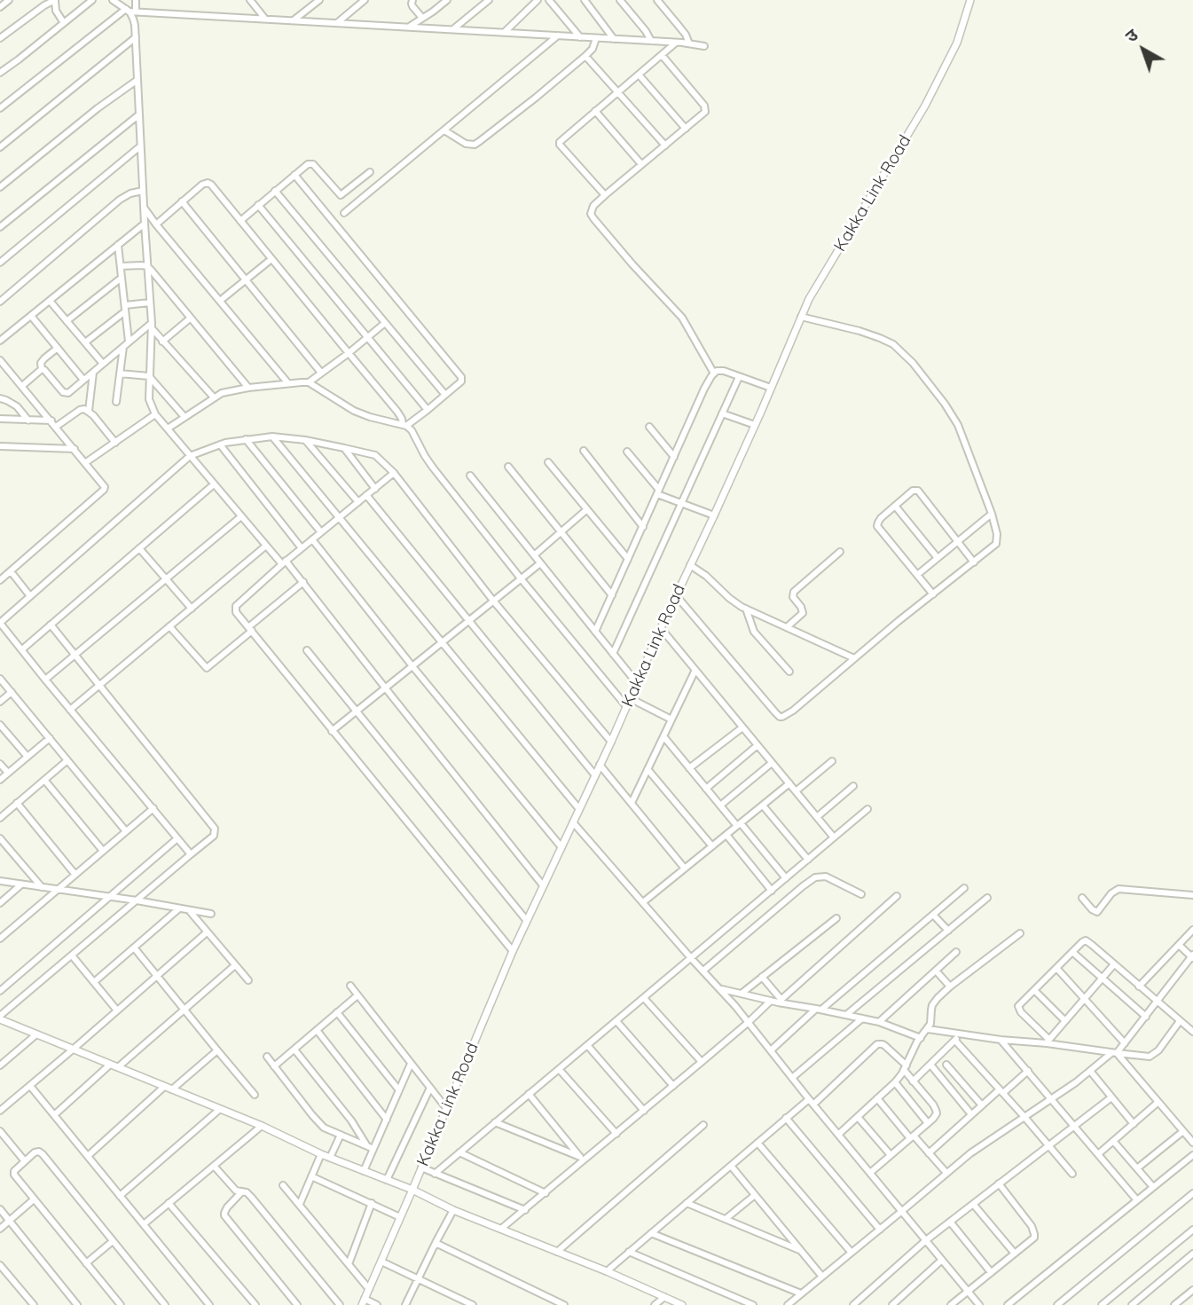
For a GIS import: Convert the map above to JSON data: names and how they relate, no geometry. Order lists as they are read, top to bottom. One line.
{"streets":{"street":["Kakka Link Road"]},"north":"top left"}
